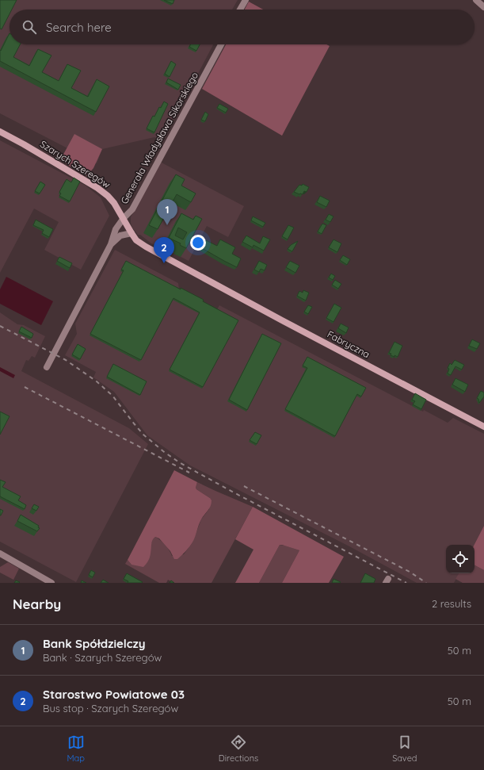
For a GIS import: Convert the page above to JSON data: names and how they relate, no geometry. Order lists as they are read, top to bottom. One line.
{"streets":{"street":["Generała Władysława Sikorskiego","Szarych Szeregów","Fabryczna"]},"crossings":[["Generała Władysława Sikorskiego","Szarych Szeregów"],["Szarych Szeregów","Fabryczna"]],"page":{"search":"Search here","pins":["1","2"],"heading":["Nearby","2 results"],"list":[{"mark":"1","name":"Bank Spółdzielczy","note":"Bank · Szarych Szeregów","value":"50 m"},{"mark":"2","name":"Starostwo Powiatowe 03","note":"Bus stop · Szarych Szeregów","value":"50 m"}],"nav":["Map","Directions","Saved"]}}
